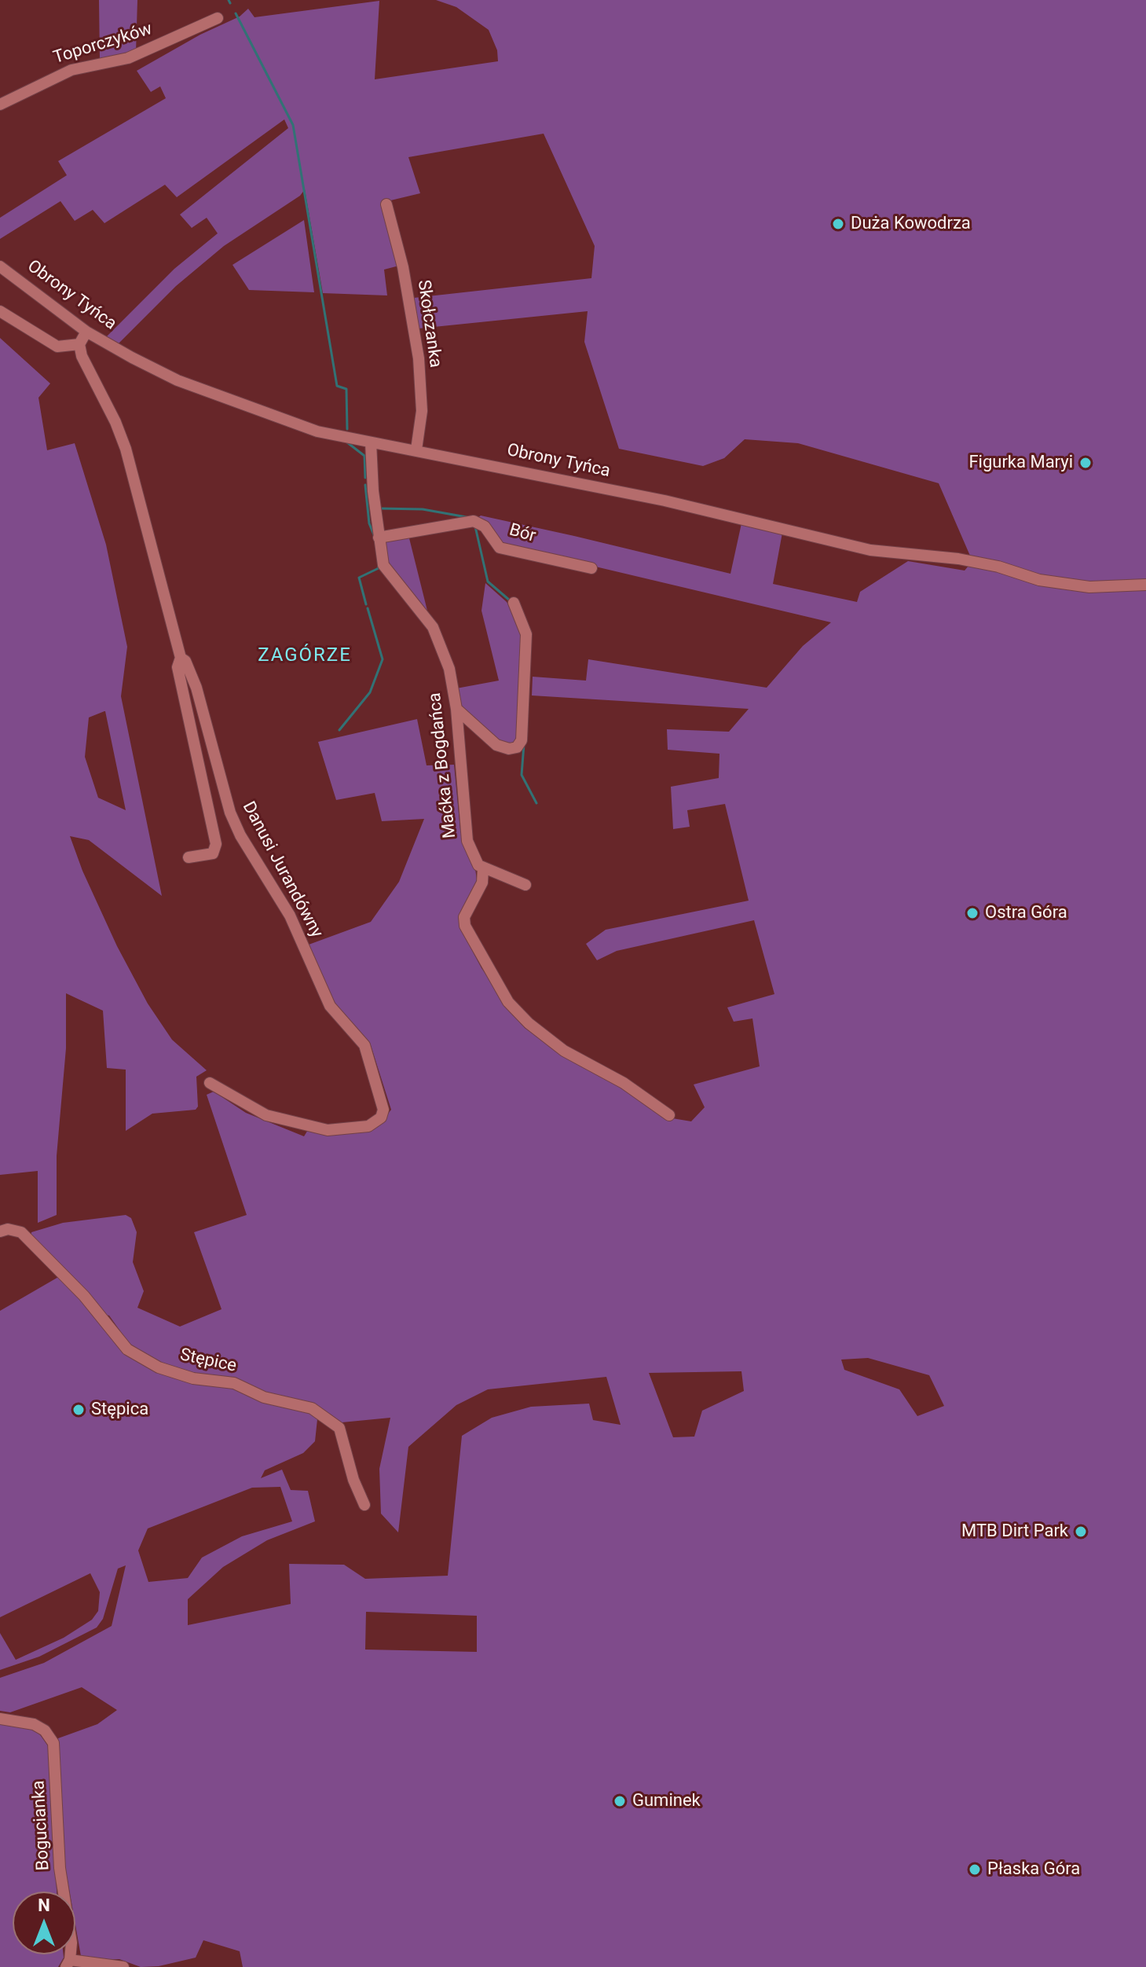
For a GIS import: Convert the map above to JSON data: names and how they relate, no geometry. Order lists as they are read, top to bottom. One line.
{"streets":{"street":["Toporczyków","Obrony Tyńca","Skołczanka","Bór","Maćka z Bogdańca","Danusi Jurandówny","Stępice","Bogucianka"]},"crossings":[["Obrony Tyńca","Skołczanka"],["Obrony Tyńca","Maćka z Bogdańca"],["Bór","Maćka z Bogdańca"]],"districts":["ZAGÓRZE"],"places":["Duża Kowodrza","Figurka Maryi","Ostra Góra","Stępica","MTB Dirt Park","Guminek","Płaska Góra"],"north":"top"}
